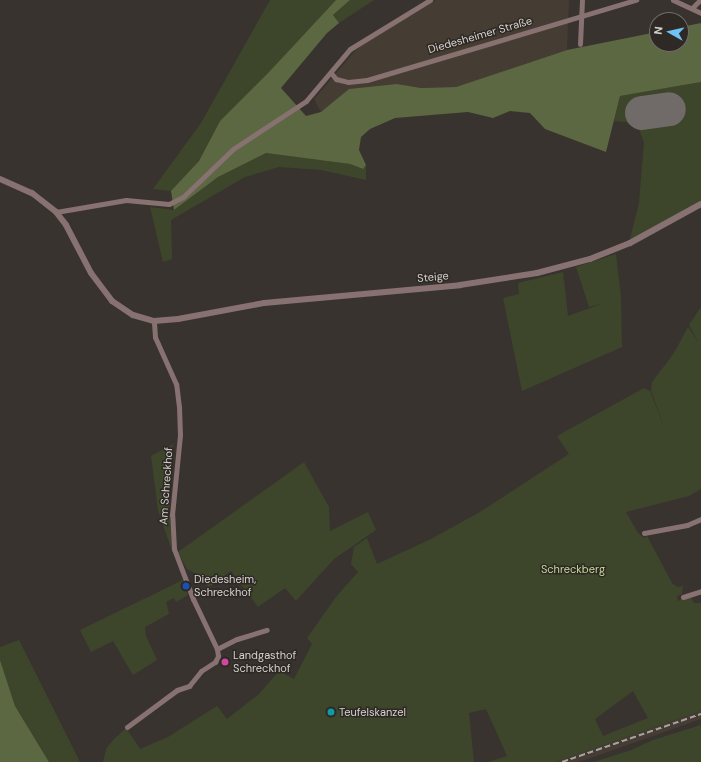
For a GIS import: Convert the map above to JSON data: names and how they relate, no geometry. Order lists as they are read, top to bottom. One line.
{"streets":{"street":["Diedesheimer Straße","Steige","Am Schreckhof"]},"crossings":[["Steige","Am Schreckhof"]],"parks":["Schreckberg"],"places":["Diedesheim, Schreckhof","Landgasthof Schreckhof","Teufelskanzel"],"north":"left"}
